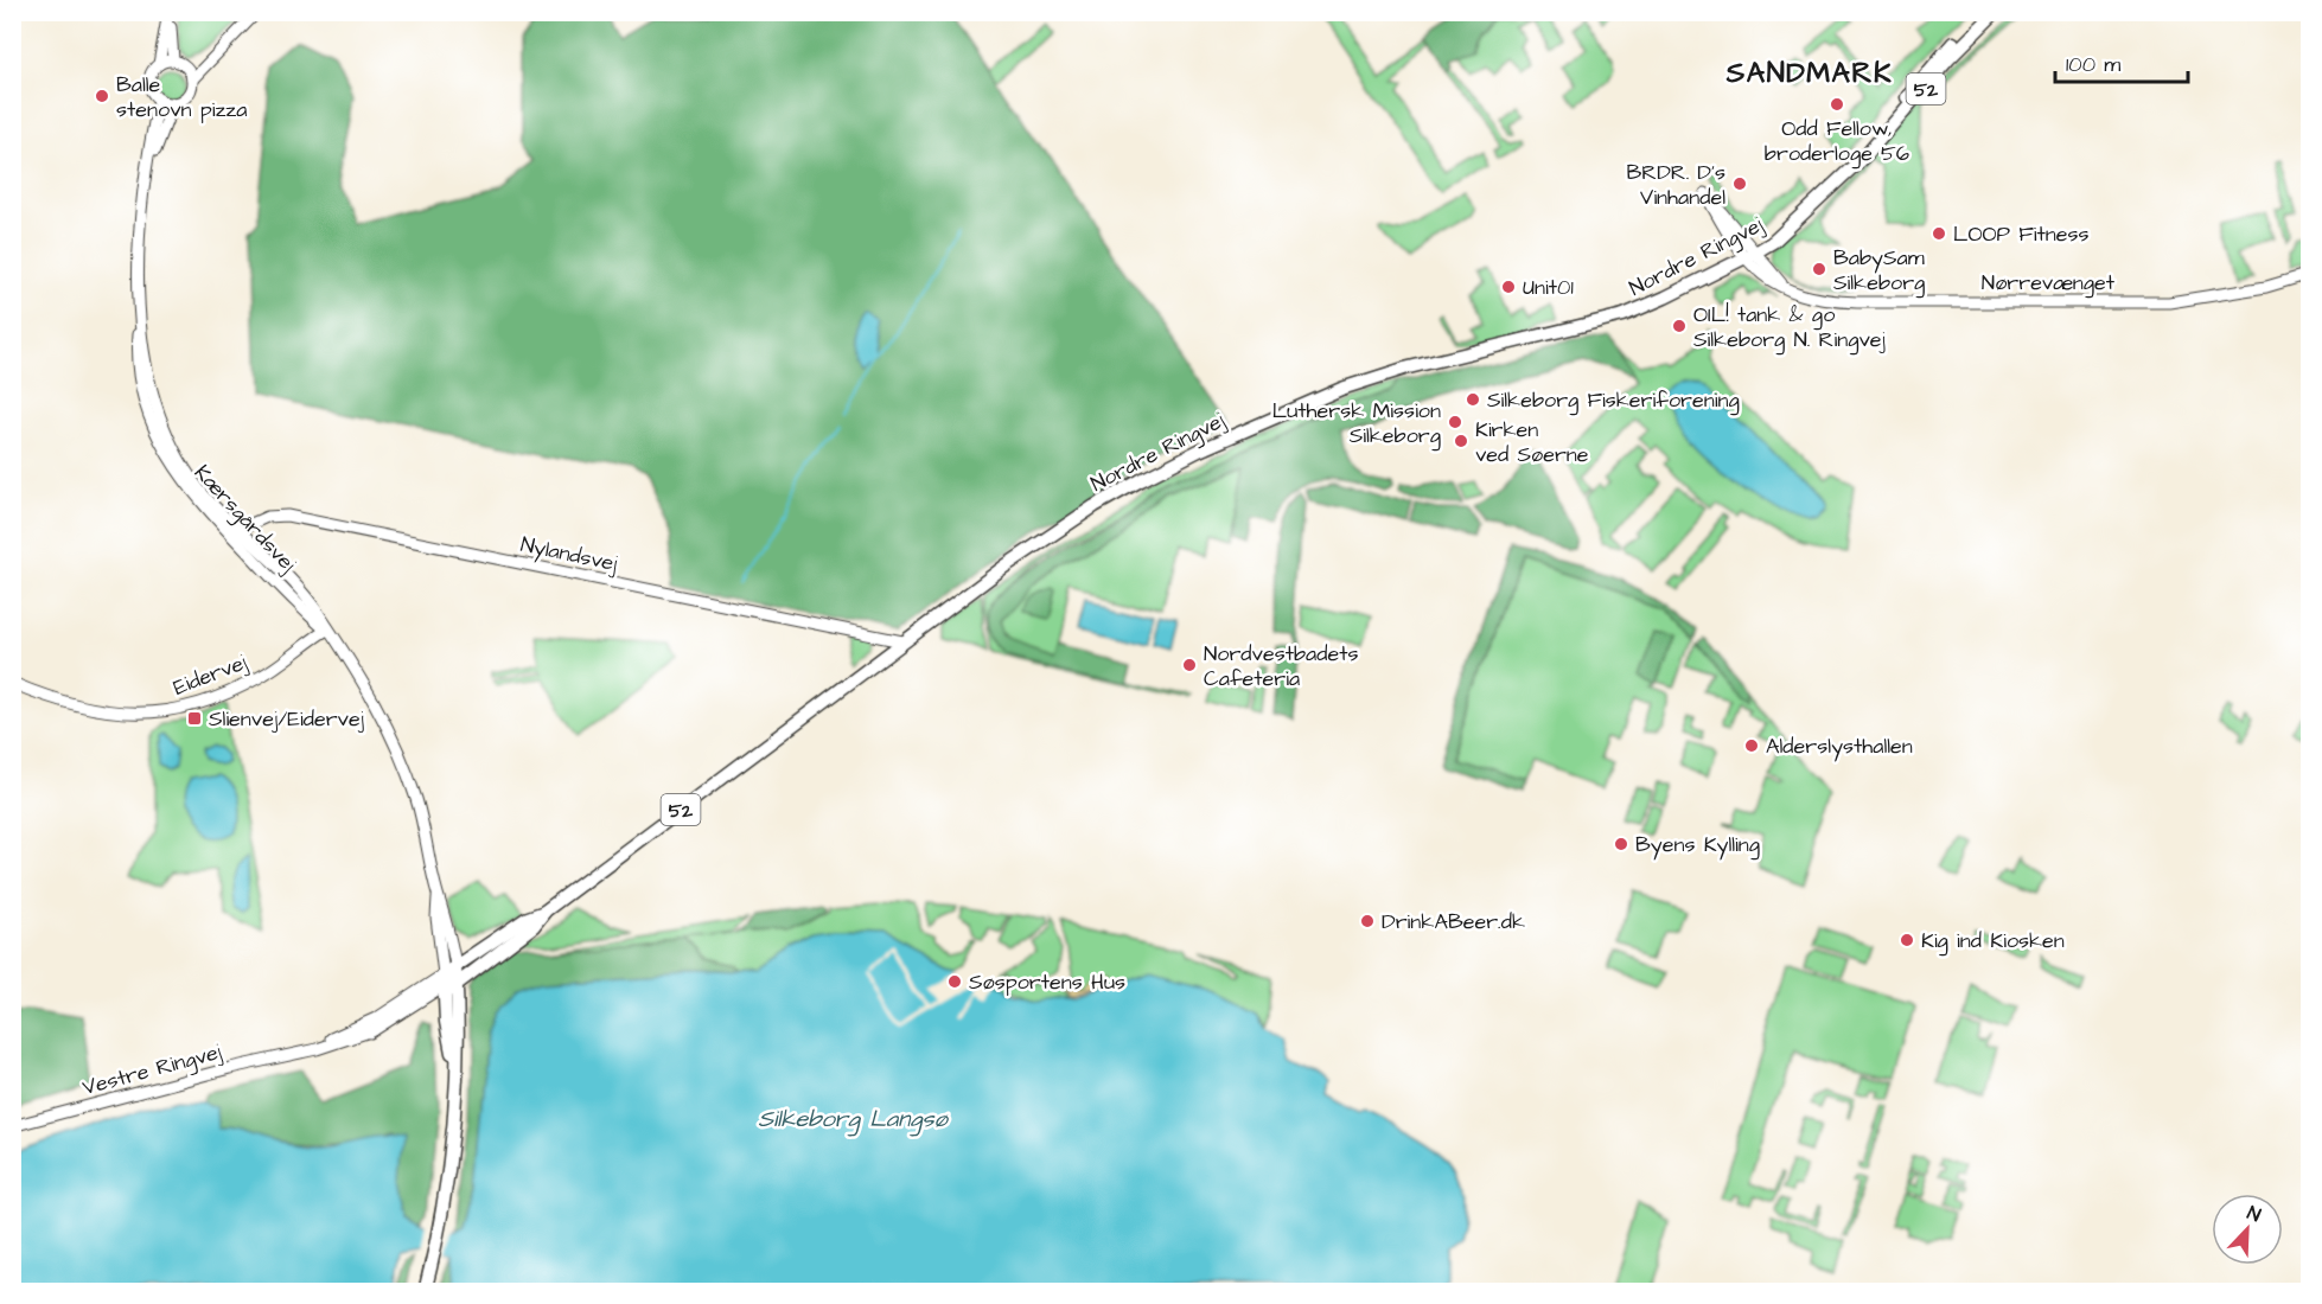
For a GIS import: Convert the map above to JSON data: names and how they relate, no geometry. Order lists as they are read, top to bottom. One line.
{"streets":{"main road":["52","Nordre Ringvej"],"street":["Nørrevænget","Kærsgårdsvej","Nylandsvej","Eidervej","Vestre Ringvej"]},"crossings":[["Nordre Ringvej","Nørrevænget"],["Nordre Ringvej","Kærsgårdsvej"],["Nordre Ringvej","Nylandsvej"],["Nordre Ringvej","Vestre Ringvej"],["Kærsgårdsvej","Nylandsvej"],["Kærsgårdsvej","Eidervej"],["Kærsgårdsvej","Vestre Ringvej"]],"districts":["SANDMARK"],"water":["Silkeborg Langsø"],"places":{"other":["Balle stenovn pizza","Odd Fellow, broderloge 56","BRDR. D's Vinhandel","LOOP Fitness","BabySam Silkeborg","Unit01","OIL! tank & go Silkeborg N. Ringvej","Silkeborg Fiskeriforening","Luthersk Mission Silkeborg","Kirken ved Søerne","Nordvestbadets Cafeteria","Alderslysthallen","Byens Kylling","DrinkABeer.dk","Kig ind Kiosken","Søsportens Hus"],"transit":["Slienvej/Eidervej"]},"scale_bar":"100 m","north":"top right"}
